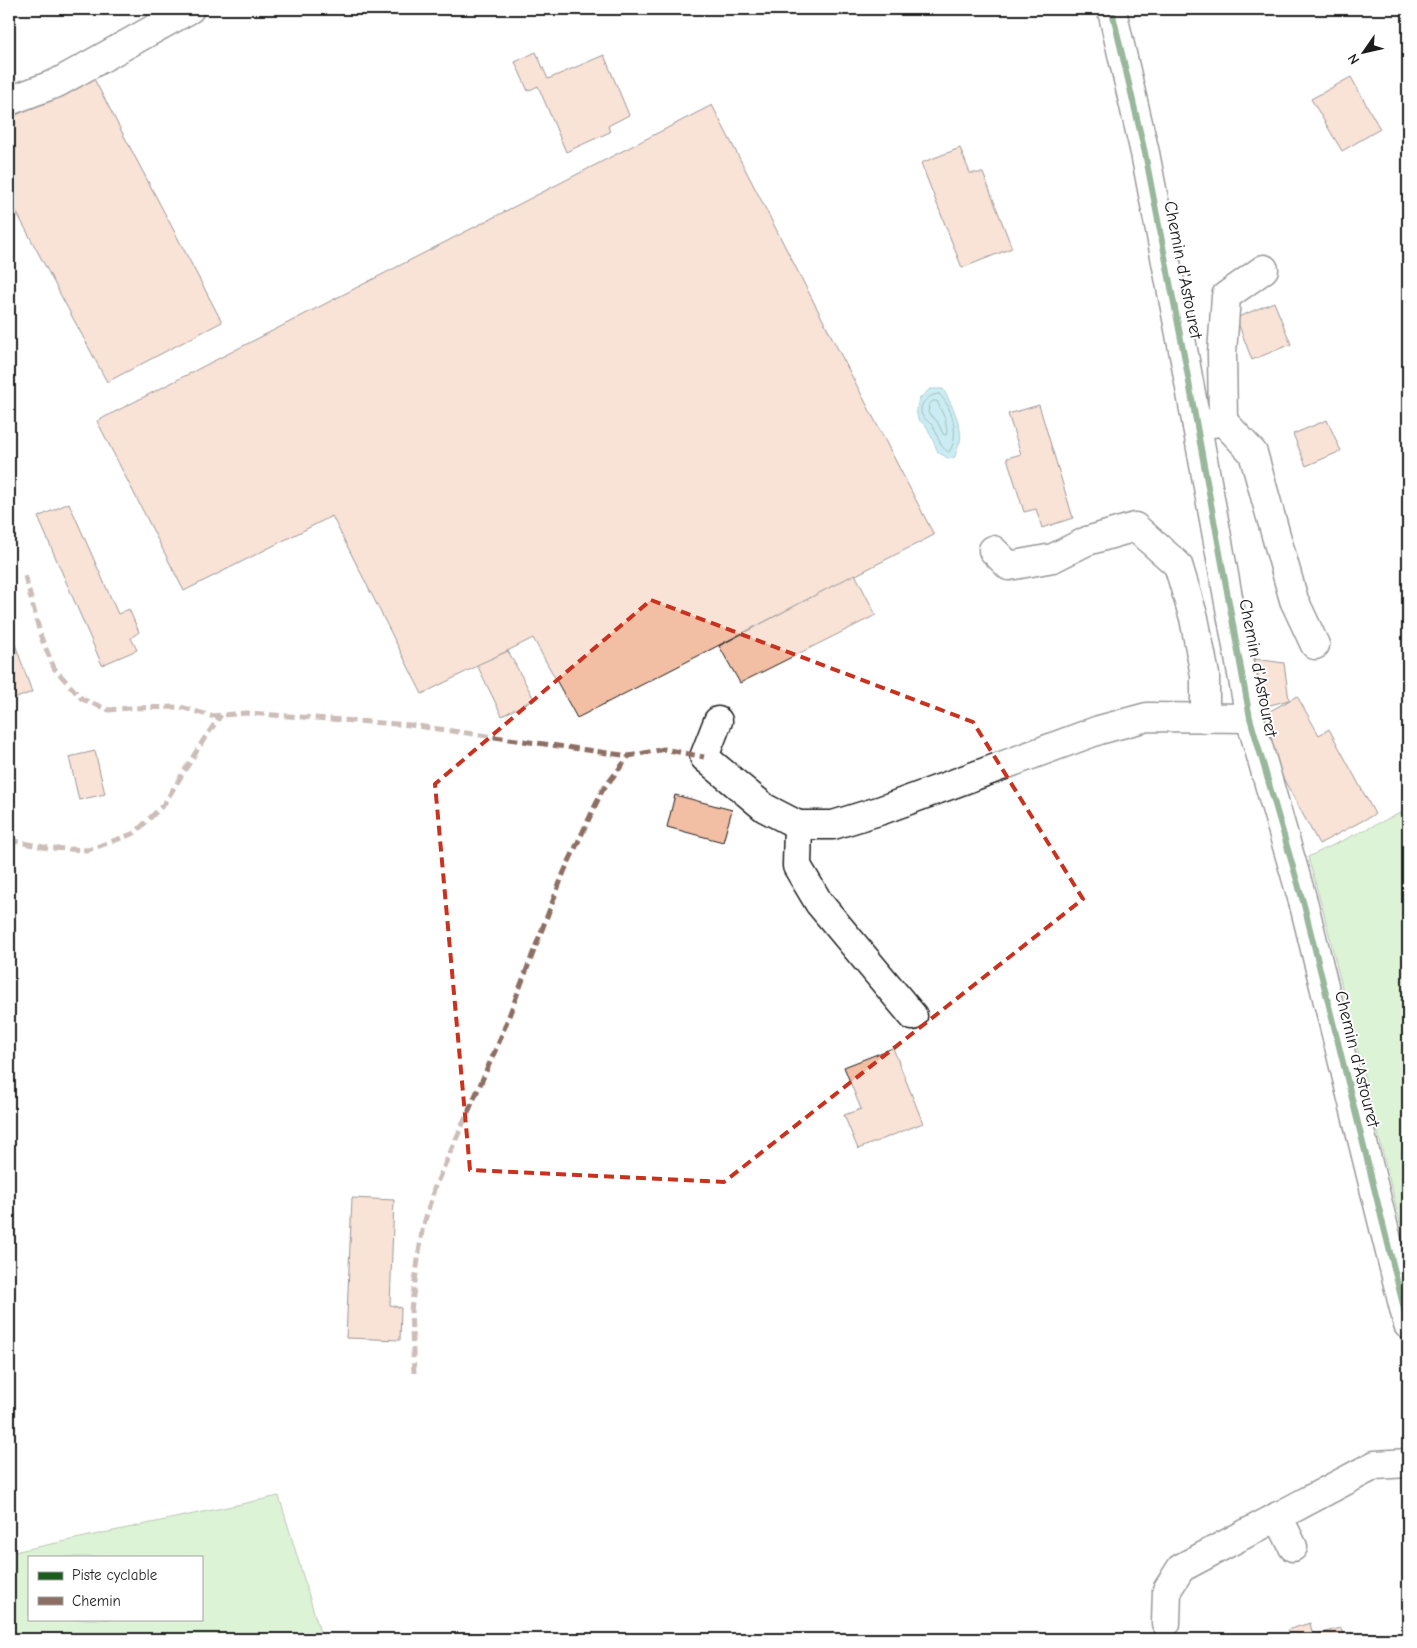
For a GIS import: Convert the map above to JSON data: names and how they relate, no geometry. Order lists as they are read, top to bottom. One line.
{"streets":{"street":["Chemin d'Astouret"]},"legend":["Piste cyclable","Chemin"],"north":"bottom left"}
